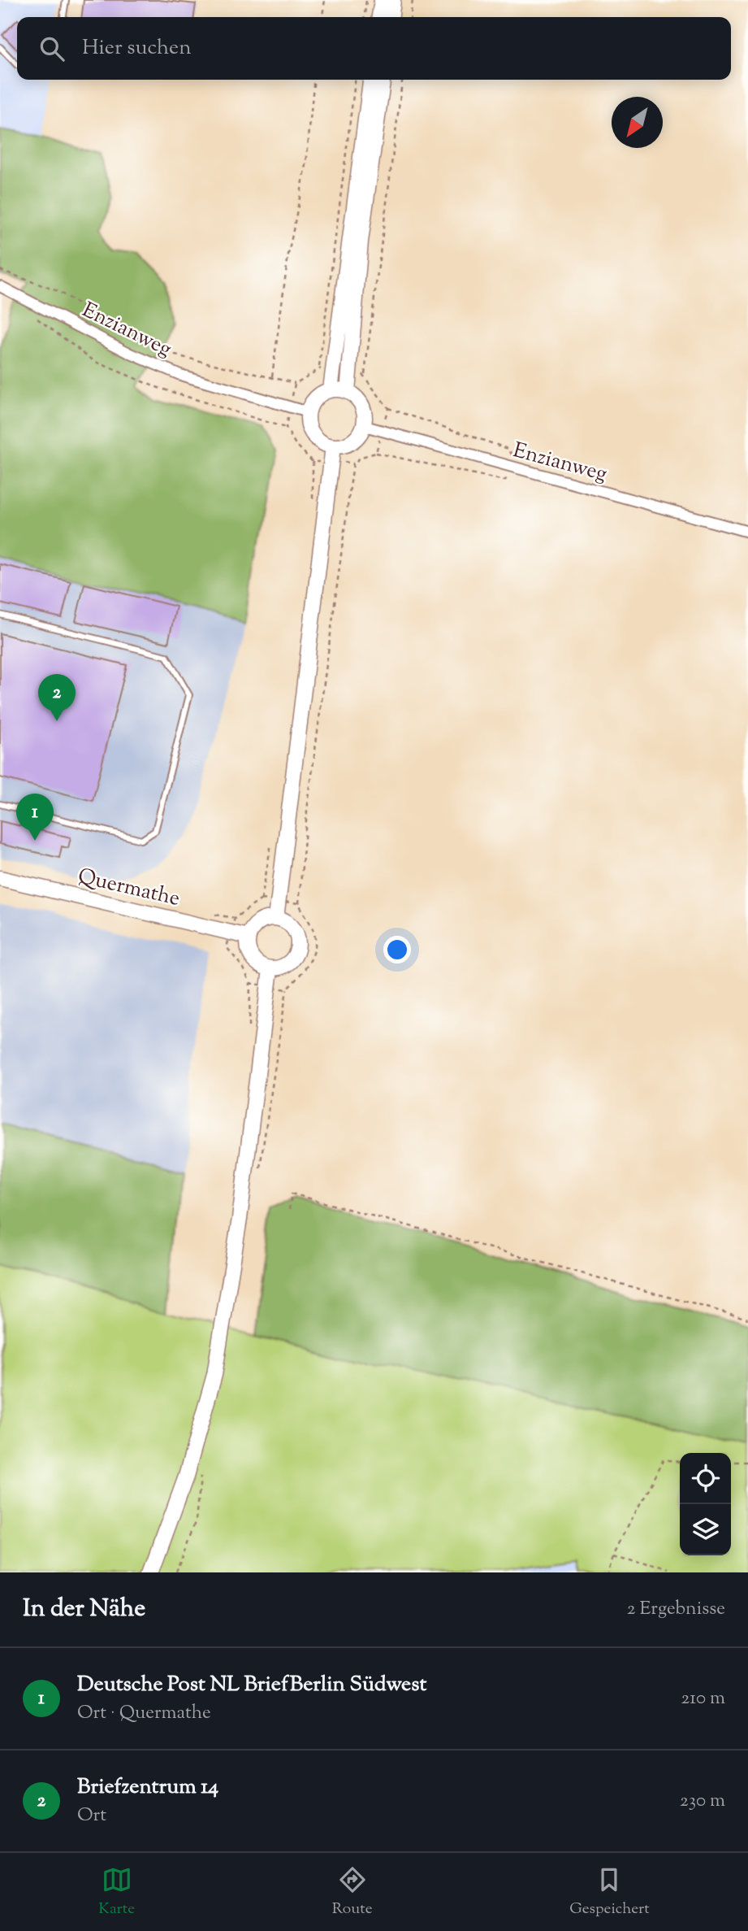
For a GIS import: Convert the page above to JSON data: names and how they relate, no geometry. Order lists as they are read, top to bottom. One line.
{"streets":{"main road":["Quermathe"],"street":["Enzianweg"]},"north":"bottom left","page":{"search":"Hier suchen","pins":["2","1"],"heading":["In der Nähe","2 Ergebnisse"],"list":[{"mark":"1","name":"Deutsche Post NL BriefBerlin Südwest","note":"Ort · Quermathe","value":"210 m"},{"mark":"2","name":"Briefzentrum 14","note":"Ort","value":"230 m"}],"nav":["Karte","Route","Gespeichert"]}}
